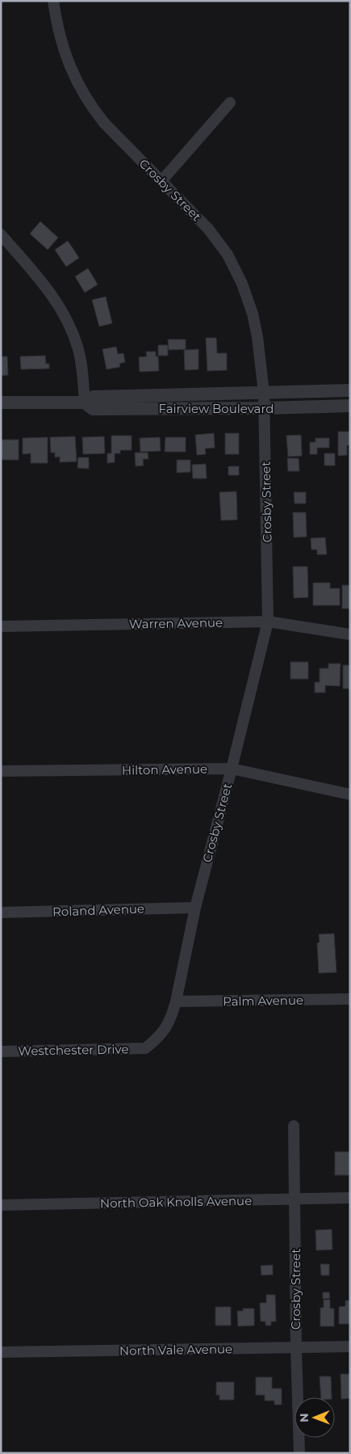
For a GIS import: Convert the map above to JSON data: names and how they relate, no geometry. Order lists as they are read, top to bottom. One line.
{"streets":{"street":["Crosby Street","Fairview Boulevard","Warren Avenue","Hilton Avenue","Roland Avenue","Palm Avenue","Westchester Drive","North Oak Knolls Avenue","North Vale Avenue"]},"crossings":[["Crosby Street","Fairview Boulevard"],["Crosby Street","Warren Avenue"],["Crosby Street","Hilton Avenue"],["Crosby Street","Roland Avenue"],["Crosby Street","Palm Avenue"],["Crosby Street","Westchester Drive"],["Crosby Street","North Oak Knolls Avenue"],["Crosby Street","North Vale Avenue"]],"north":"left"}
